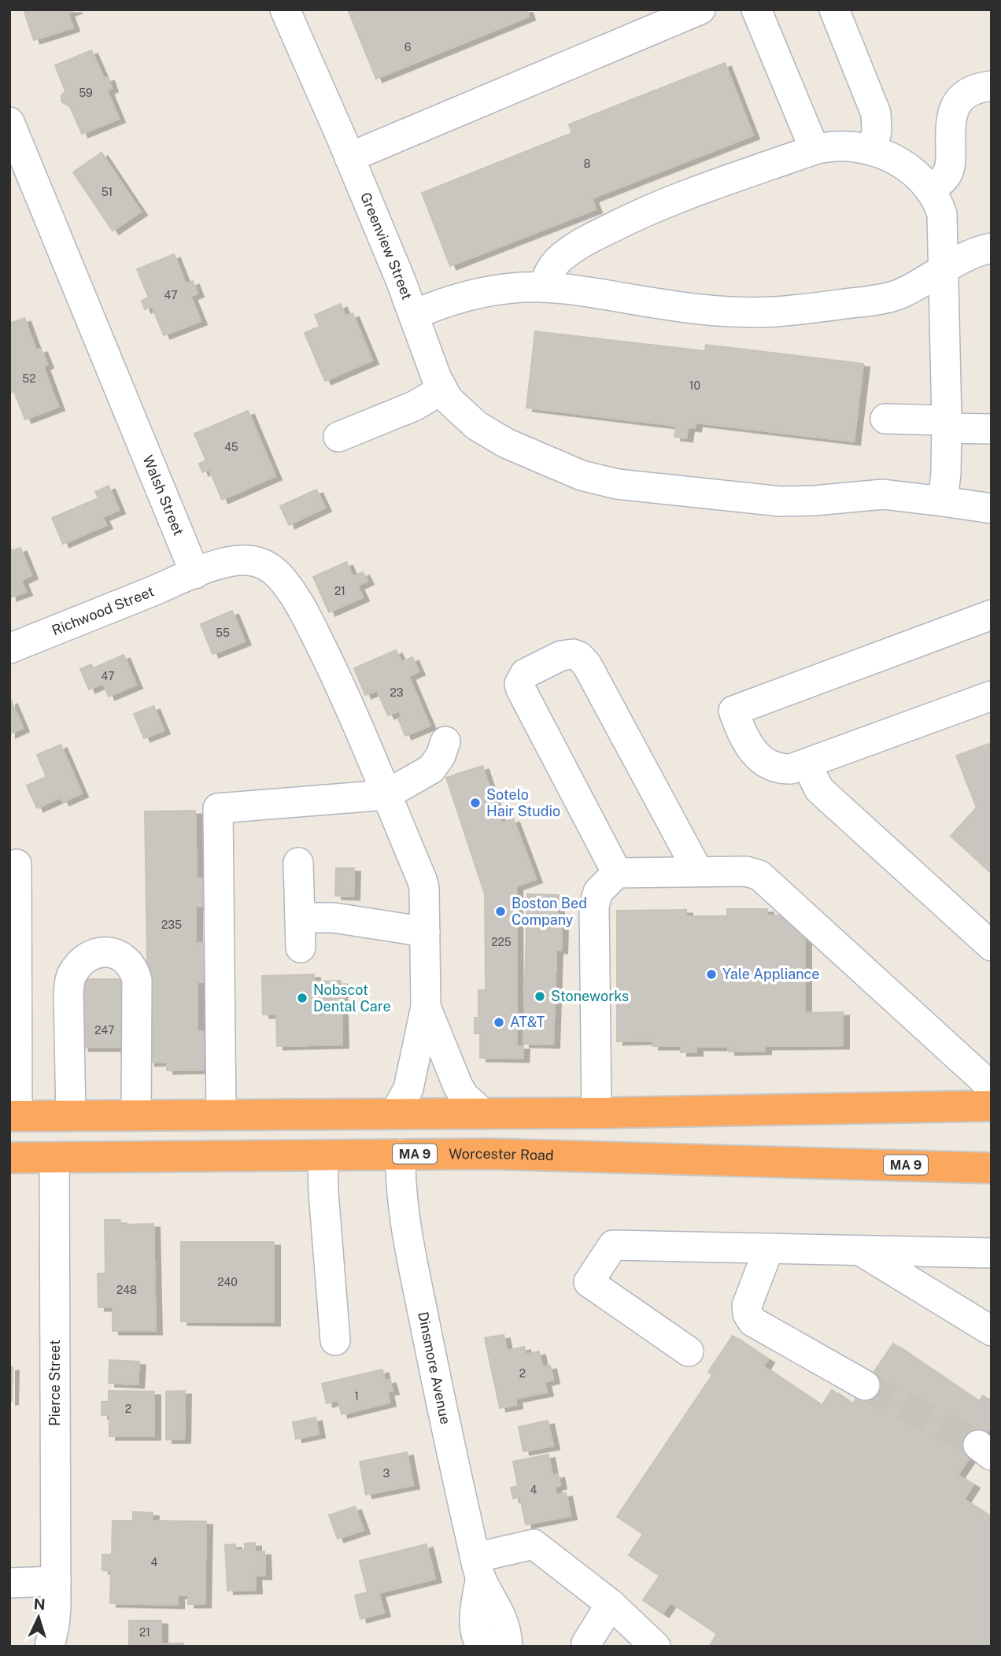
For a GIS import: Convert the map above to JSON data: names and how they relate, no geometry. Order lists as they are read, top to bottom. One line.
{"streets":{"highway":["MA 9","Worcester Road"],"street":["Greenview Street","Walsh Street","Richwood Street","Dinsmore Avenue","Pierce Street"]},"crossings":[["Walsh Street","Richwood Street"],["Worcester Road","Dinsmore Avenue"],["Worcester Road","Pierce Street"]],"places":["Sotelo Hair Studio","Boston Bed Company","Yale Appliance","Stoneworks","Nobscot Dental Care","AT&T"],"house_numbers":["6","59","8","51","47","52","10","45","21","55","47","23","235","225","247","240","248","2","1","2","3","4","4","21"],"north":"top"}
